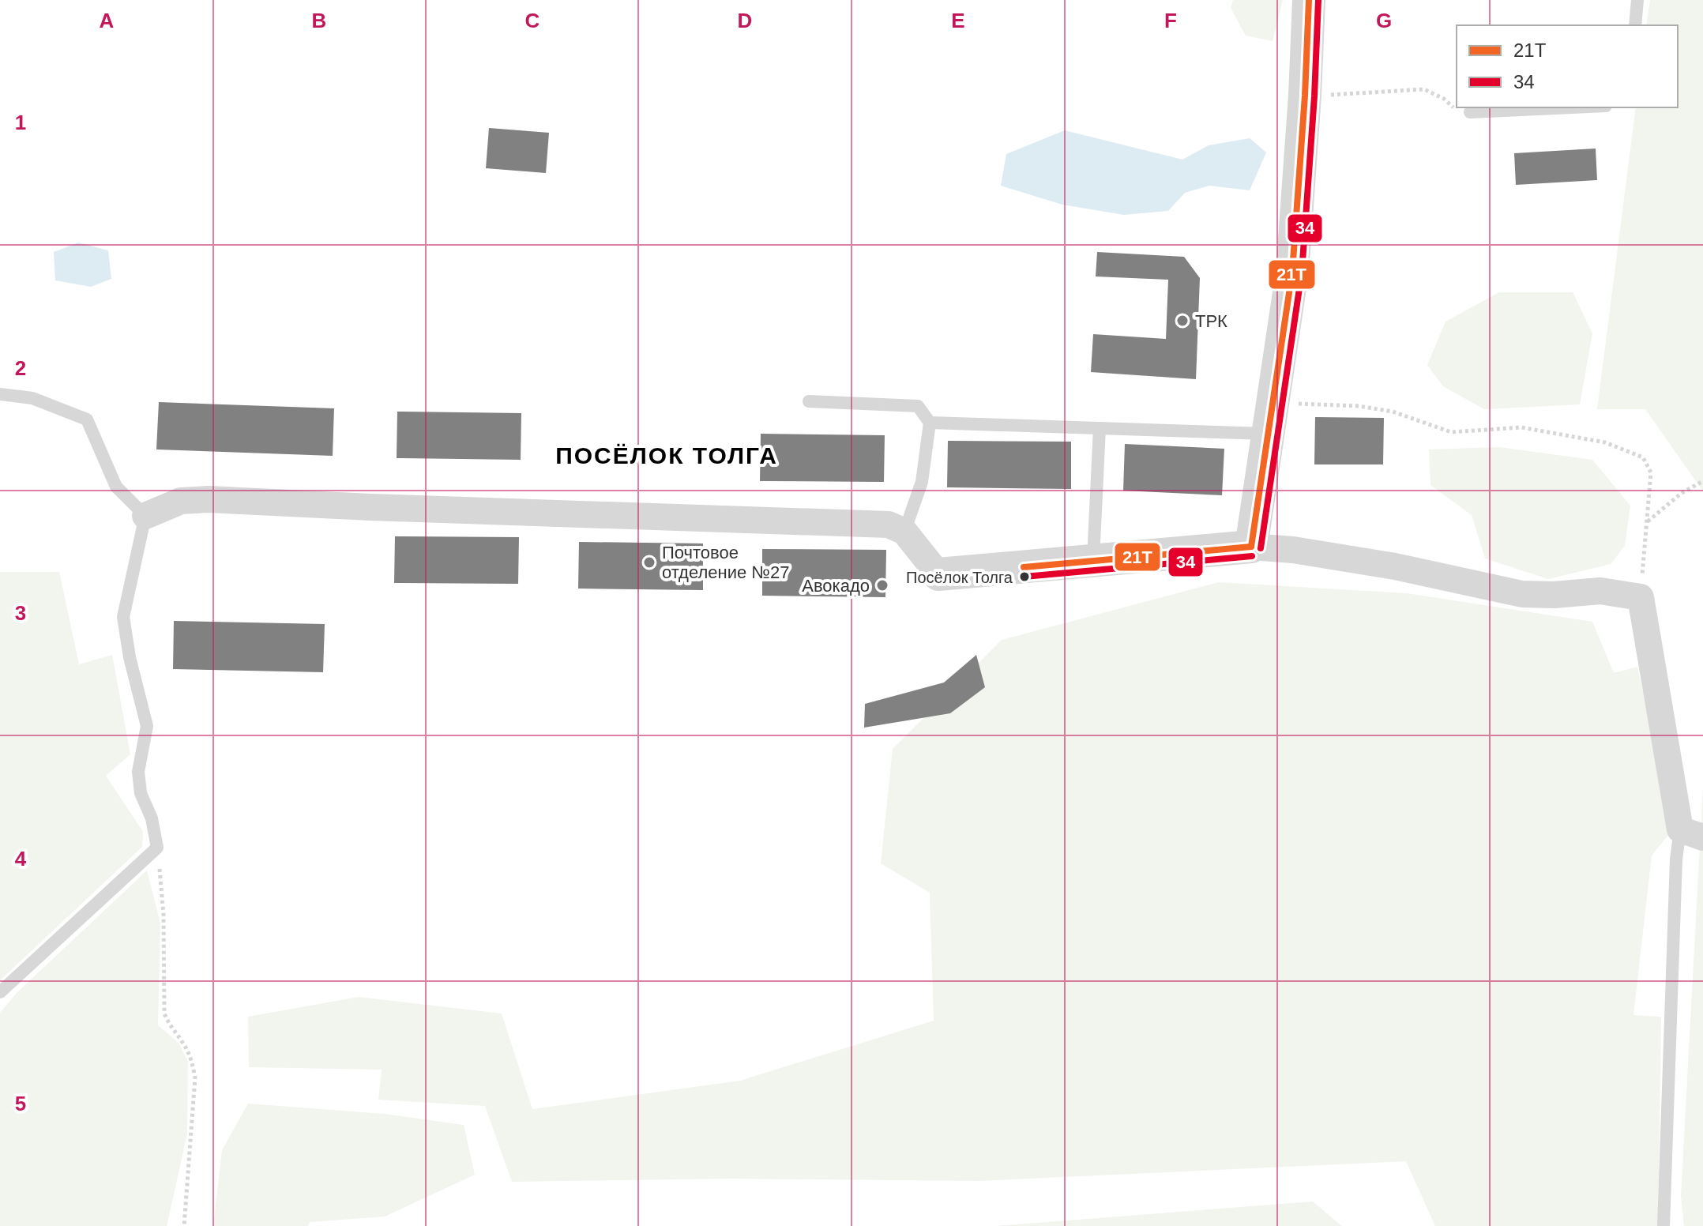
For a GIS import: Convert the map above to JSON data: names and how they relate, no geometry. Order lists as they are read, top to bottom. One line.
{"districts":["ПОСЁЛОК ТОЛГА"],"places":["ТРК","Почтовое отделение №27","Посёлок Толга","Авокадо"],"lines":["transit line 21Т","transit line 34"],"legend":["21Т","34"],"grid":{"columns":["A","B","C","D","E","F","G"],"rows":["1","2","3","4","5"]}}
